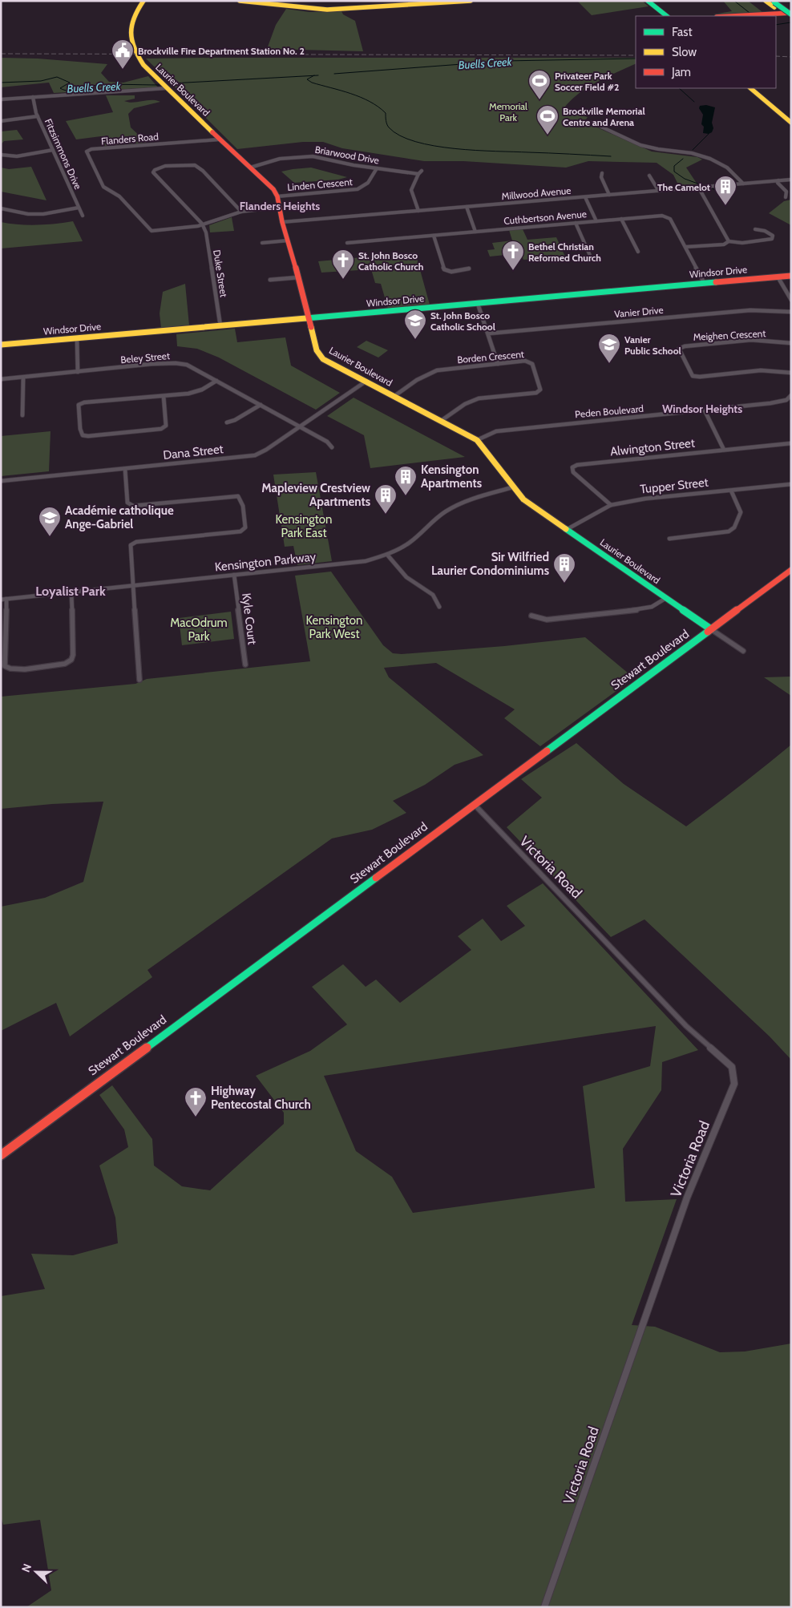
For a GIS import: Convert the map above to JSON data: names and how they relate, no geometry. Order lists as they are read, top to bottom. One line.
{"streets":{"main road":["Laurier Boulevard","Windsor Drive","Stewart Boulevard"],"street":["Flanders Road","Fitzsimmons Drive","Briarwood Drive","Linden Crescent","Millwood Avenue","Cuthbertson Avenue","Duke Street","Vanier Drive","Meighen Crescent","Borden Crescent","Beley Street","Peden Boulevard","Alwington Street","Dana Street","Tupper Street","Kensington Parkway","Kyle Court","Victoria Road"]},"crossings":[["Laurier Boulevard","Flanders Road"],["Laurier Boulevard","Briarwood Drive"],["Laurier Boulevard","Linden Crescent"],["Laurier Boulevard","Millwood Avenue"],["Laurier Boulevard","Windsor Drive"],["Laurier Boulevard","Borden Crescent"],["Laurier Boulevard","Peden Boulevard"],["Laurier Boulevard","Dana Street"],["Laurier Boulevard","Tupper Street"],["Laurier Boulevard","Kensington Parkway"],["Laurier Boulevard","Stewart Boulevard"],["Flanders Road","Duke Street"],["Briarwood Drive","Linden Crescent"],["Cuthbertson Avenue","Windsor Drive"],["Windsor Drive","Duke Street"],["Beley Street","Dana Street"],["Alwington Street","Tupper Street"],["Kensington Parkway","Kyle Court"],["Stewart Boulevard","Victoria Road"]],"districts":["Flanders Heights","Windsor Heights","Loyalist Park"],"water":["Buells Creek"],"parks":["Memorial Park","Kensington Park East","Kensington Park West","MacOdrum Park"],"places":{"public building":["Brockville Fire Department Station No. 2"],"sports":["Privateer Park Soccer Field #2","Brockville Memorial Centre and Arena"],"building":["The Camelot","Kensington Apartments","Mapleview Crestview Apartments","Sir Wilfried Laurier Condominiums"],"church":["Bethel Christian Reformed Church","St. John Bosco Catholic Church","Highway Pentecostal Church"],"school or university":["St. John Bosco Catholic School","Vanier Public School","Académie catholique Ange-Gabriel"]},"legend":["Fast","Slow","Jam"],"north":"left"}
